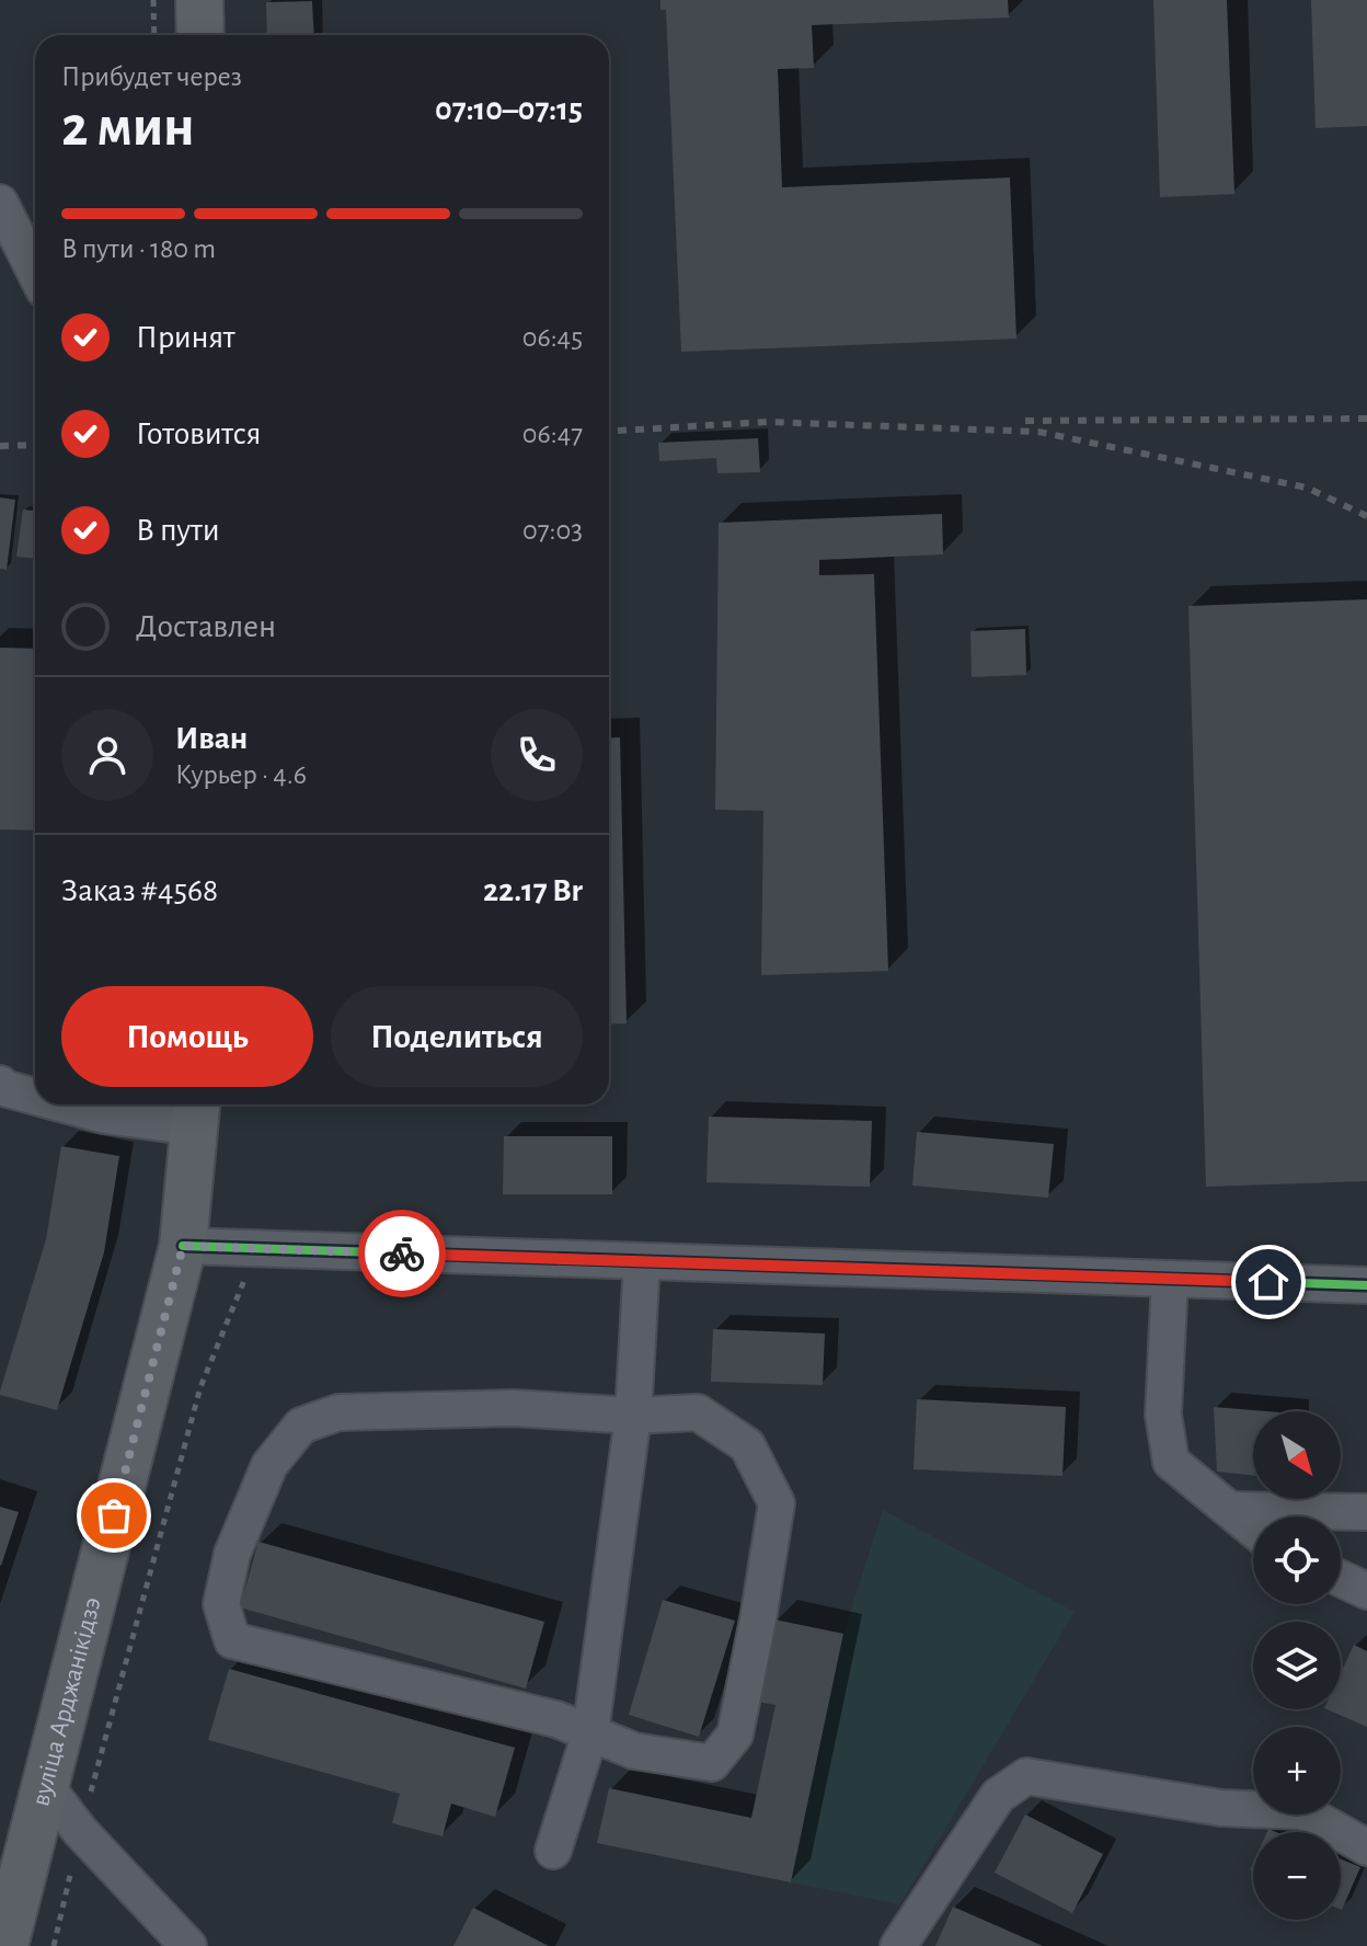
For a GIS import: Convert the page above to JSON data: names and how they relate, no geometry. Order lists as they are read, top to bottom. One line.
{"streets":{"main road":["вуліца Арджанікідзэ"]},"north":"bottom right","page":{"heading":["2 мин","Прибудет через","07:10–07:15"],"panel":["Иван","Курьер · 4.6","Заказ #4568","22.17 Br"],"bar":"В пути · 180 m","list":[["Принят","06:45"],["Готовится","06:47"],["В пути","07:03"],"Доставлен"],"buttons":["Помощь","Поделиться"],"map_buttons":["+","−"]}}
